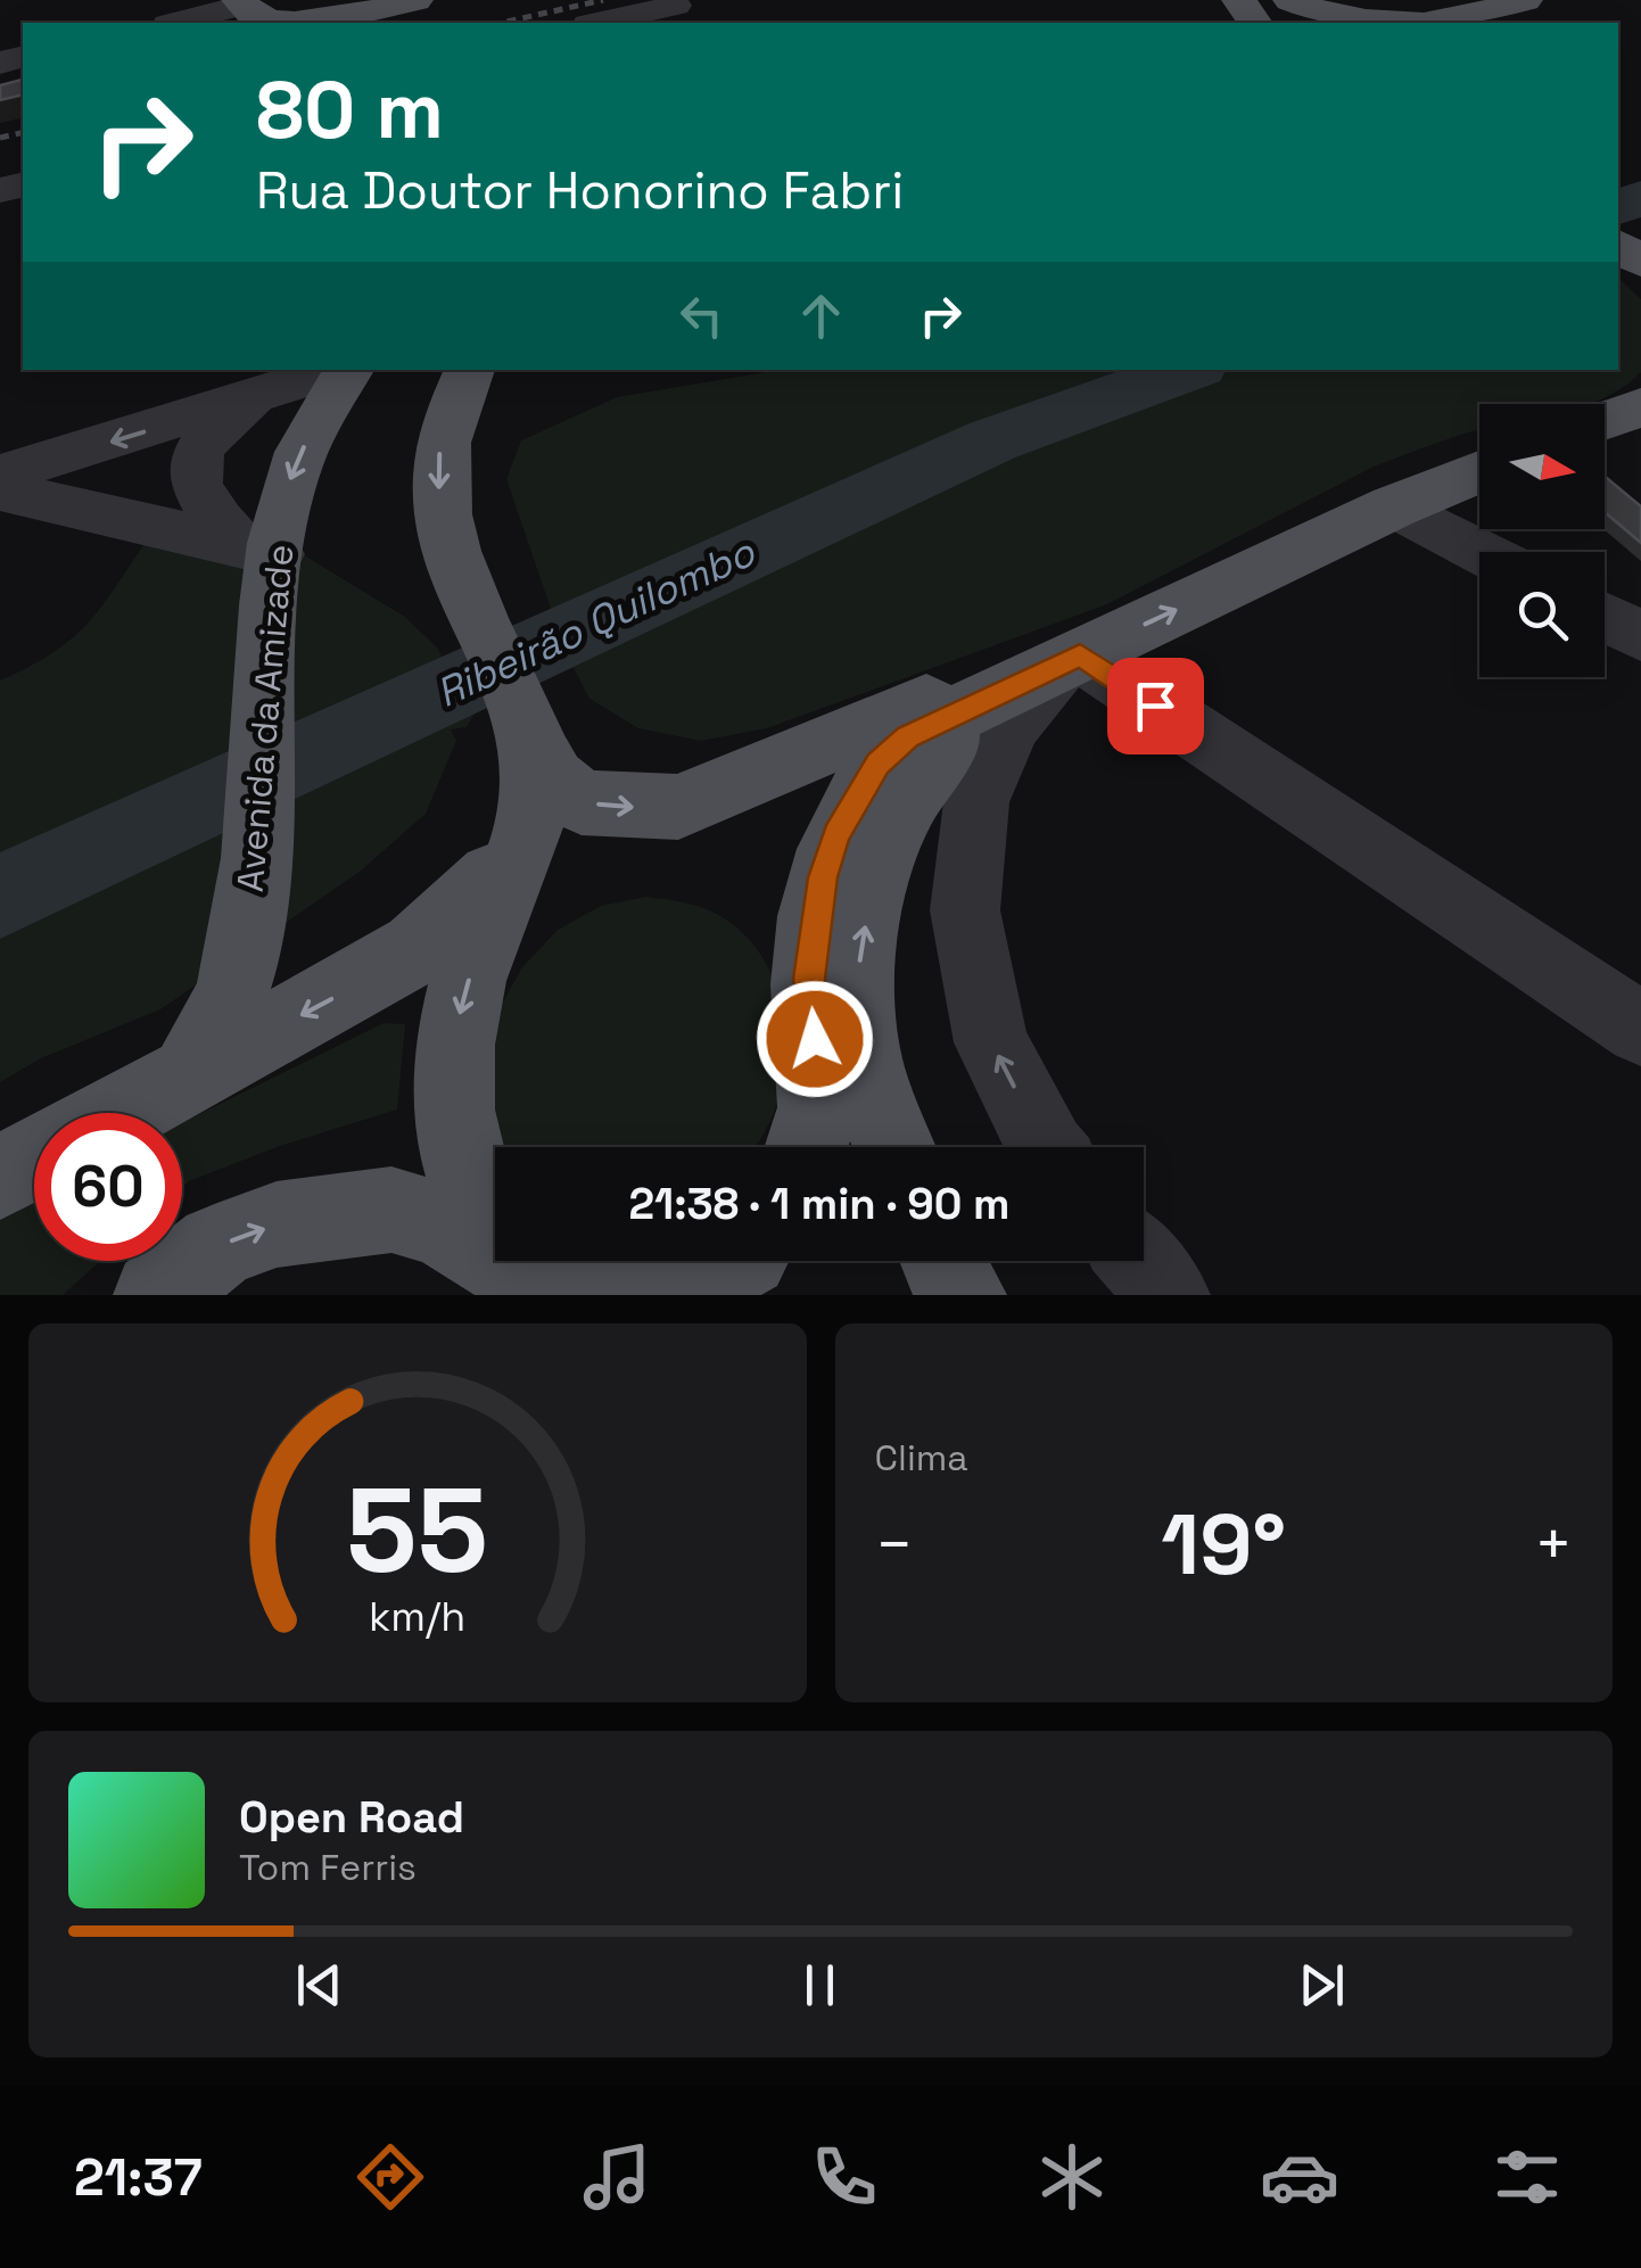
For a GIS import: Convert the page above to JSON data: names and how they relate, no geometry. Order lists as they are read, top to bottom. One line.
{"streets":{"main road":["Avenida da Amizade"]},"water":["Ribeirão Quilombo"],"north":"right","page":{"turn":["80 m","Rua Doutor Honorino Fabri"],"limit":"60","trip":"21:38 · 1 min · 90 m","tile":"Clima","heat":["−","19°","+"],"song":["Open Road","Tom Ferris"],"tabs":"21:37","gauge":["55","km/h"]}}
